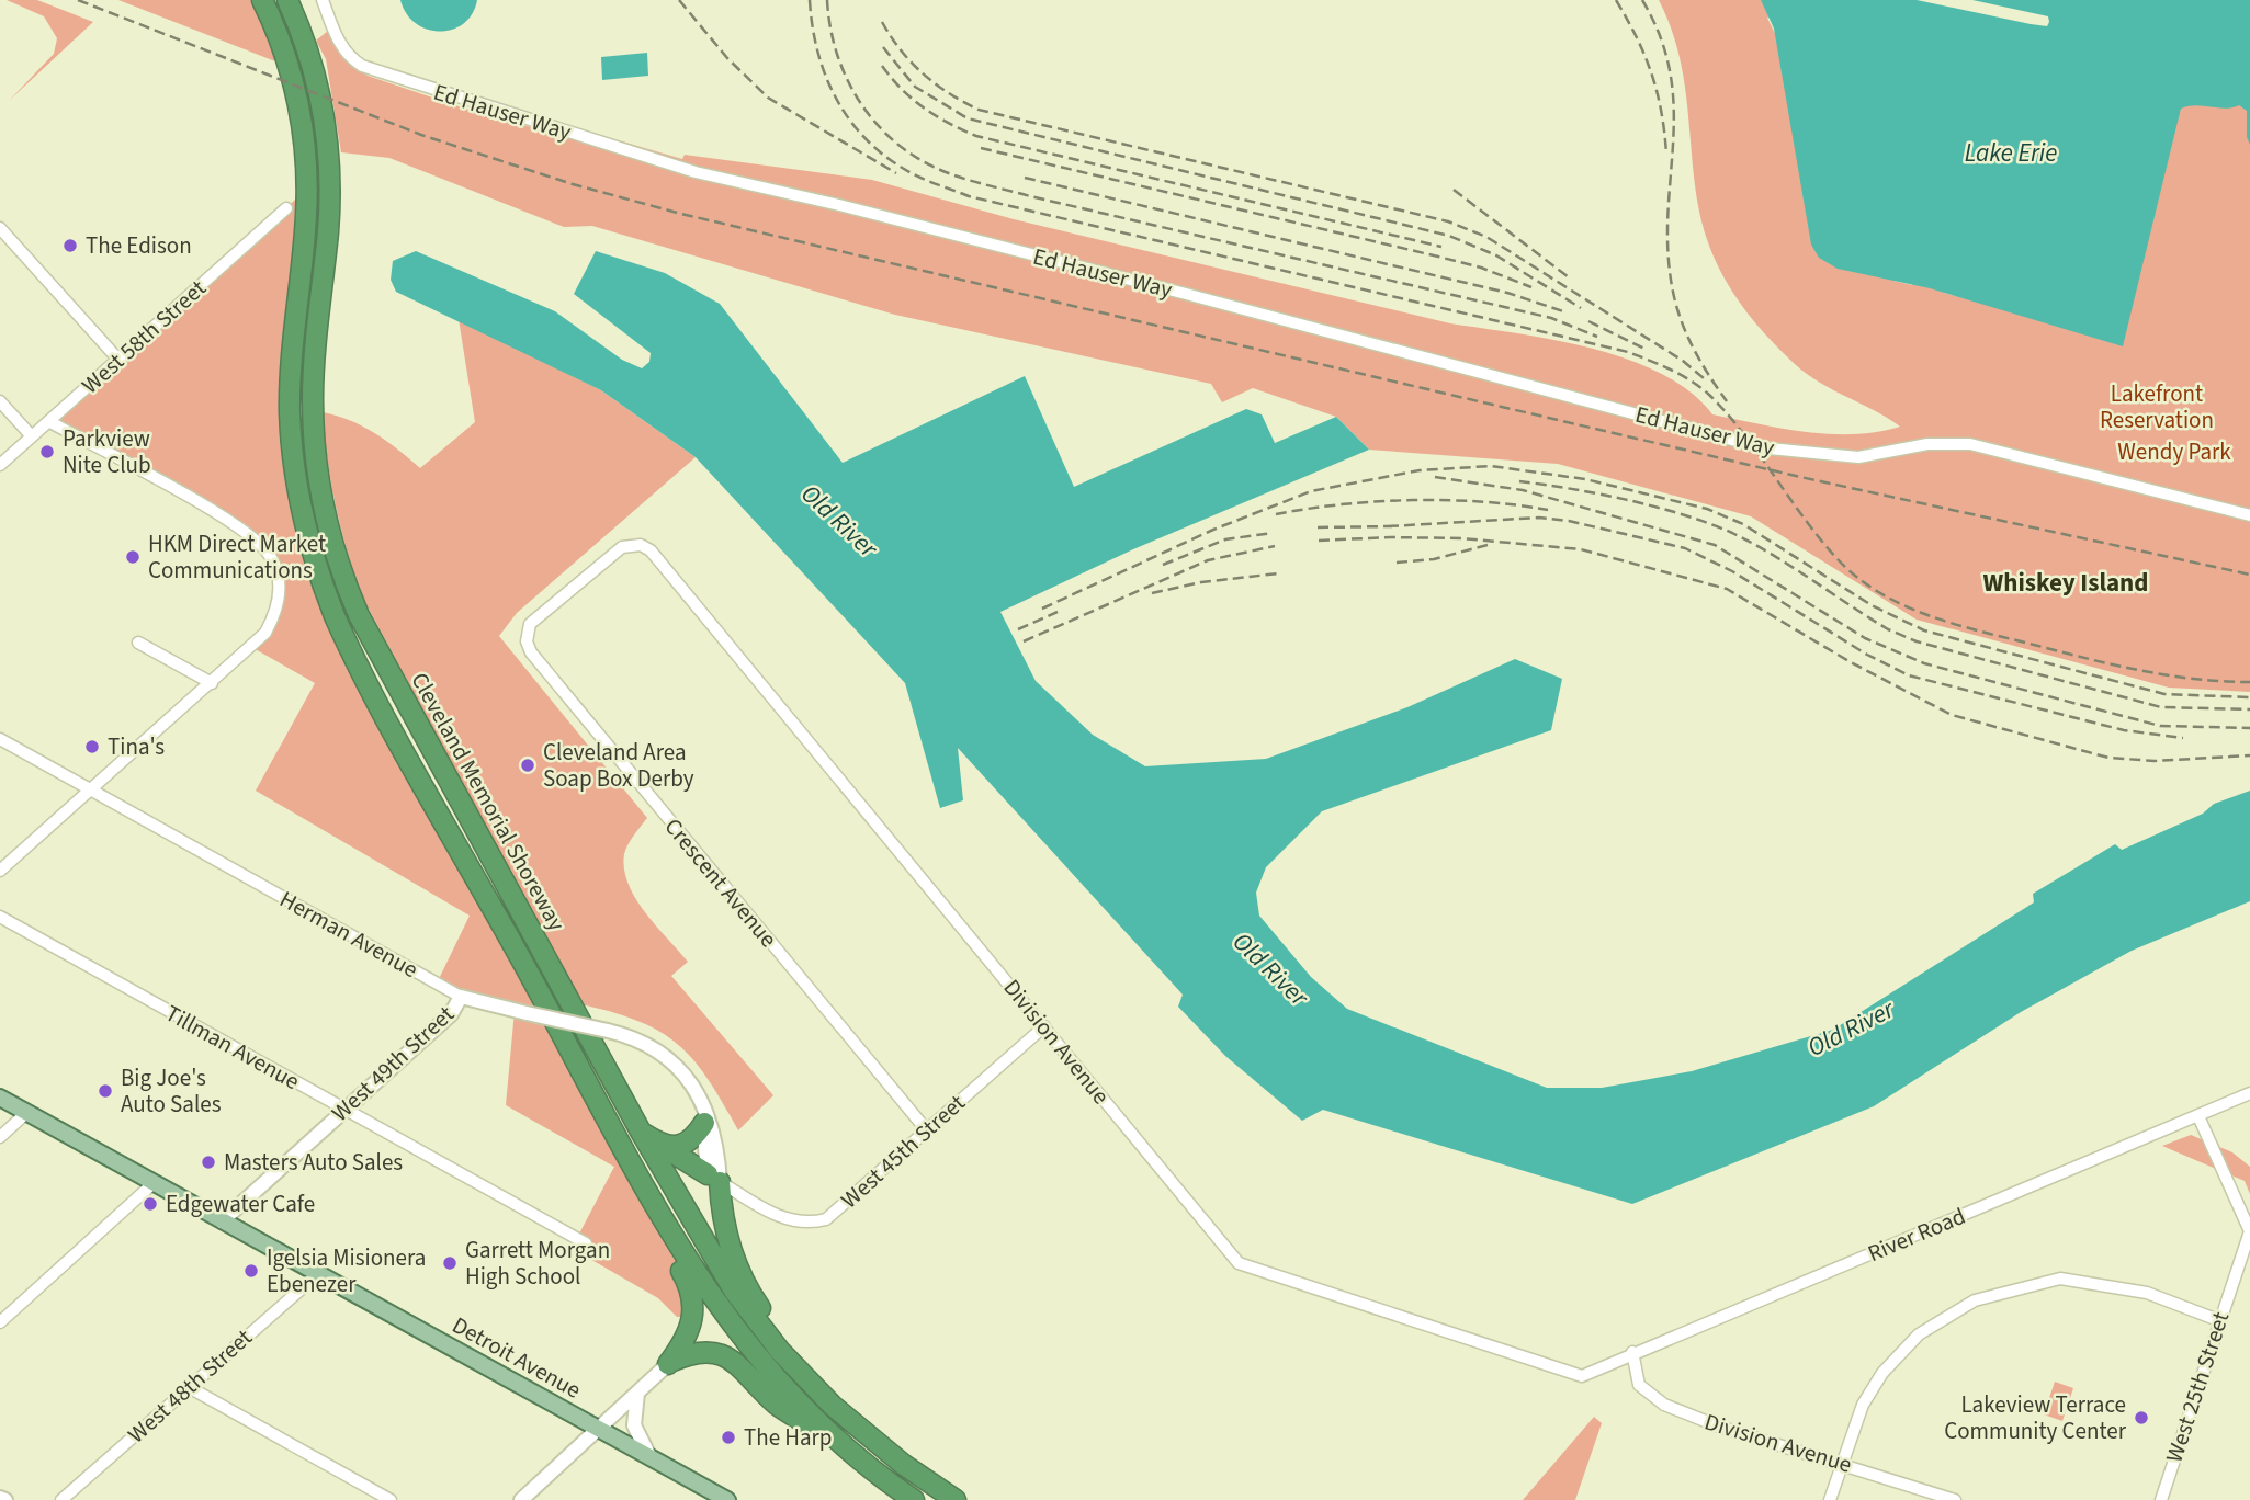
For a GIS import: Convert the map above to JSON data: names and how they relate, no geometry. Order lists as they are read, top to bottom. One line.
{"streets":{"highway":["Cleveland Memorial Shoreway"],"main road":["Detroit Avenue"],"street":["Ed Hauser Way","West 58th Street","Crescent Avenue","Herman Avenue","Division Avenue","Tillman Avenue","West 49th Street","West 45th Street","River Road","West 48th Street","West 25th Street"]},"crossings":[["Crescent Avenue","Division Avenue"],["Crescent Avenue","West 45th Street"],["Herman Avenue","West 49th Street"],["Herman Avenue","West 45th Street"],["Division Avenue","West 45th Street"],["Division Avenue","River Road"],["Tillman Avenue","West 49th Street"],["West 49th Street","Detroit Avenue"],["Detroit Avenue","West 48th Street"]],"districts":["Whiskey Island"],"water":["Lake Erie","Old River"],"parks":["Lakefront Reservation","Wendy Park"],"places":["The Edison","Parkview Nite Club","HKM Direct Market Communications","Tina's","Cleveland Area Soap Box Derby","Big Joe's Auto Sales","Masters Auto Sales","Edgewater Cafe","Garrett Morgan High School","Igelsia Misionera Ebenezer","Lakeview Terrace Community Center","The Harp"]}
